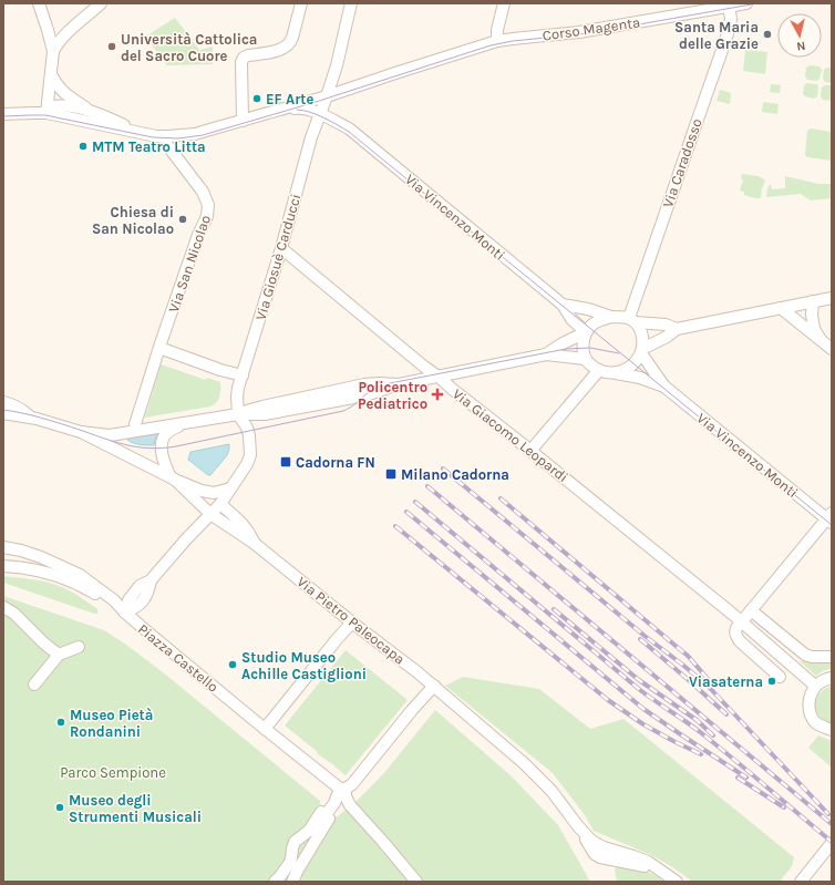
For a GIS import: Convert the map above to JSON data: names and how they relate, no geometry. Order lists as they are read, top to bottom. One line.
{"streets":{"street":["Corso Magenta","Via Caradosso","Via Vincenzo Monti","Via Giosuè Carducci","Via San Nicolao","Via Giacomo Leopardi","Via Pietro Paleocapa","Piazza Castello"]},"crossings":[["Corso Magenta","Via Caradosso"],["Corso Magenta","Via Vincenzo Monti"],["Corso Magenta","Via Giosuè Carducci"],["Via Caradosso","Via Vincenzo Monti"],["Via Vincenzo Monti","Via Giosuè Carducci"],["Via Giosuè Carducci","Via Giacomo Leopardi"],["Via Giosuè Carducci","Via Pietro Paleocapa"]],"parks":["Parco Sempione"],"places":{"other":["Santa Maria delle Grazie","Università Cattolica del Sacro Cuore","EF Arte","MTM Teatro Litta","Chiesa di San Nicolao","Studio Museo Achille Castiglioni","Viasaterna","Museo Pietà Rondanini","Museo degli Strumenti Musicali"],"health":["Policentro Pediatrico"],"transit":["Cadorna FN","Milano Cadorna"]},"north":"bottom"}
